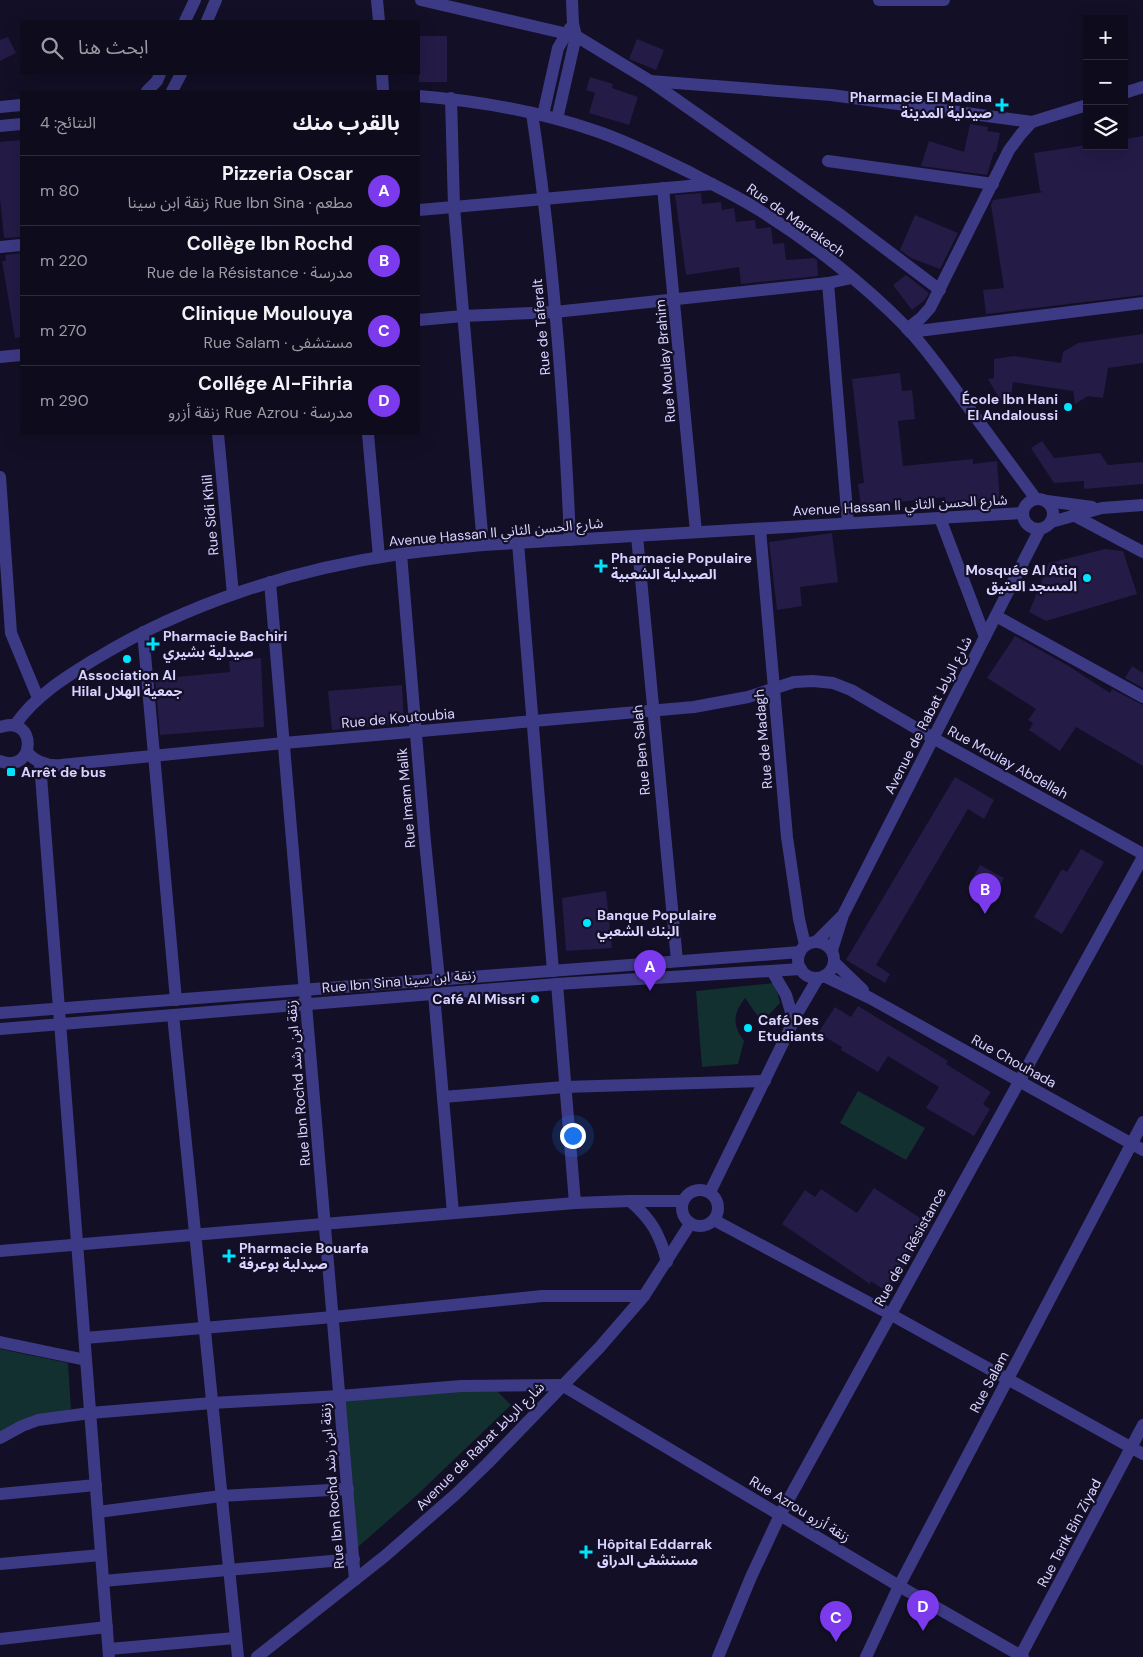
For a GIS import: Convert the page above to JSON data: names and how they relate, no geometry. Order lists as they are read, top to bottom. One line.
{"streets":{"street":["Rue de Marrakech","Rue de Taferalt","Rue Moulay Brahim","Avenue Hassan II شارع الحسن الثاني","Rue Sidi Khlil","Avenue de Rabat شارع الرباط","Rue de Koutoubia","Rue de Madagh","Rue Ben Salah","Rue Moulay Abdellah","Rue Imam Malik","Rue Ibn Sina زنقة ابن سينا","Rue Chouhada","Rue Ibn Rochd زنقة ابن رشد","Rue de la Résistance","Rue Salam","Rue Azrou زنقة أزرو","Rue Tarik Bin Ziyad"]},"crossings":[["Rue de Marrakech","Rue de Taferalt"],["Rue de Marrakech","Avenue Hassan II شارع الحسن الثاني"],["Rue de Marrakech","Avenue de Rabat شارع الرباط"],["Rue de Taferalt","Avenue Hassan II شارع الحسن الثاني"],["Rue Moulay Brahim","Avenue Hassan II شارع الحسن الثاني"],["Avenue Hassan II شارع الحسن الثاني","Rue Sidi Khlil"],["Avenue Hassan II شارع الحسن الثاني","Avenue de Rabat شارع الرباط"],["Avenue Hassan II شارع الحسن الثاني","Rue de Madagh"],["Avenue Hassan II شارع الحسن الثاني","Rue Ben Salah"],["Avenue Hassan II شارع الحسن الثاني","Rue Imam Malik"],["Avenue Hassan II شارع الحسن الثاني","Rue Ibn Rochd زنقة ابن رشد"],["Avenue de Rabat شارع الرباط","Rue de Madagh"],["Avenue de Rabat شارع الرباط","Rue Moulay Abdellah"],["Avenue de Rabat شارع الرباط","Rue Ibn Sina زنقة ابن سينا"],["Avenue de Rabat شارع الرباط","Rue Chouhada"],["Avenue de Rabat شارع الرباط","Rue Ibn Rochd زنقة ابن رشد"],["Avenue de Rabat شارع الرباط","Rue Azrou زنقة أزرو"],["Rue de Koutoubia","Rue de Madagh"],["Rue de Koutoubia","Rue Ben Salah"],["Rue de Koutoubia","Rue Moulay Abdellah"],["Rue de Koutoubia","Rue Imam Malik"],["Rue de Koutoubia","Rue Ibn Rochd زنقة ابن رشد"],["Rue de Madagh","Rue Moulay Abdellah"],["Rue de Madagh","Rue Ibn Sina زنقة ابن سينا"],["Rue de Madagh","Rue Chouhada"],["Rue Ben Salah","Rue Ibn Sina زنقة ابن سينا"],["Rue Moulay Abdellah","Rue de la Résistance"],["Rue Imam Malik","Rue Ibn Sina زنقة ابن سينا"],["Rue Ibn Sina زنقة ابن سينا","Rue Chouhada"],["Rue Ibn Sina زنقة ابن سينا","Rue Ibn Rochd زنقة ابن رشد"],["Rue Chouhada","Rue de la Résistance"],["Rue Chouhada","Rue Salam"],["Rue de la Résistance","Rue Azrou زنقة أزرو"],["Rue Salam","Rue Azrou زنقة أزرو"],["Rue Azrou زنقة أزرو","Rue Tarik Bin Ziyad"]],"places":{"health":["Pharmacie El Madina صيدلية المدينة","Pharmacie Populaire الصيدلية الشعبية","Pharmacie Bachiri صيدلية بشيري","Pharmacie Bouarfa صيدلية بوعرفة","Hôpital Eddarrak مستشفى الدراق"],"other":["École Ibn Hani El Andaloussi","Mosquée Al Atiq المسجد العتيق","Association Al Hilal جمعية الهلال","Banque Populaire البنك الشعبي","Café Al Missri","Café Des Etudiants"],"transit":["Arrêt de bus"]},"page":{"map_buttons":["+","−"],"search":"ابحث هنا","heading":["بالقرب منك","النتائج: 4"],"list":[{"mark":"A","name":"Pizzeria Oscar","note":"مطعم · Rue Ibn Sina زنقة ابن سينا","value":"80 m"},{"mark":"B","name":"Collège Ibn Rochd","note":"مدرسة · Rue de la Résistance","value":"220 m"},{"mark":"C","name":"Clinique Moulouya","note":"مستشفى · Rue Salam","value":"270 m"},{"mark":"D","name":"Collége Al-Fihria","note":"مدرسة · Rue Azrou زنقة أزرو","value":"290 m"}],"pins":["B","A","D","C"]}}
